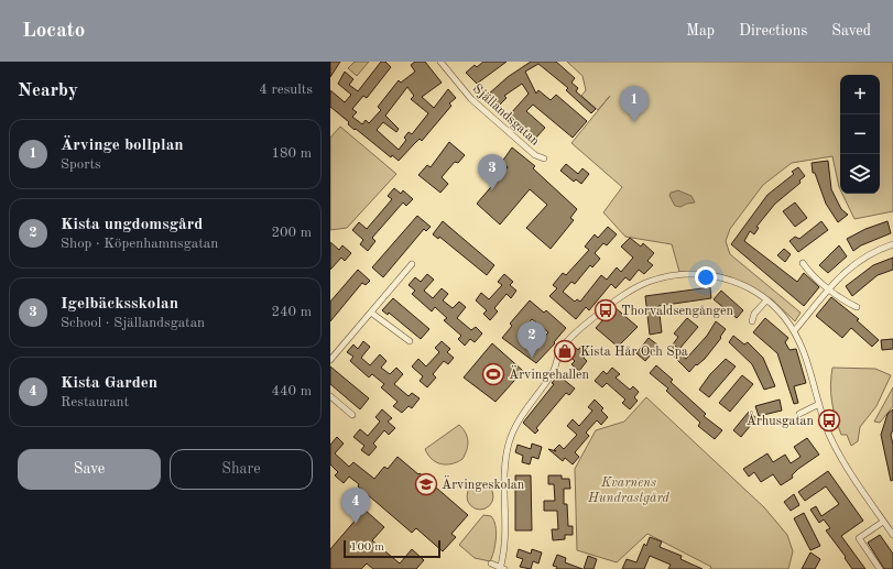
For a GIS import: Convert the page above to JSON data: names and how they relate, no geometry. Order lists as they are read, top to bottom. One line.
{"streets":{"street":["Själlandsgatan"]},"parks":["Kvarnens Hundrastgård"],"places":{"bus stop":["Thorvaldsengången","Århusgatan"],"shop":["Kista Hår Och Spa"],"sports":["Ärvingehallen"],"school or university":["Ärvingeskolan"]},"scale_bar":"100 m","page":{"header":"Locato","nav":["Map","Directions","Saved"],"heading":["Nearby","4 results"],"map_buttons":["+","−"],"pins":["1","3","2","4"],"list":[{"mark":"1","name":"Ärvinge bollplan","note":"Sports","value":"180 m"},{"mark":"2","name":"Kista ungdomsgård","note":"Shop · Köpenhamnsgatan","value":"200 m"},{"mark":"3","name":"Igelbäcksskolan","note":"School · Själlandsgatan","value":"240 m"},{"mark":"4","name":"Kista Garden","note":"Restaurant","value":"440 m"}],"buttons":["Save","Share"],"scale":"100 m"}}
